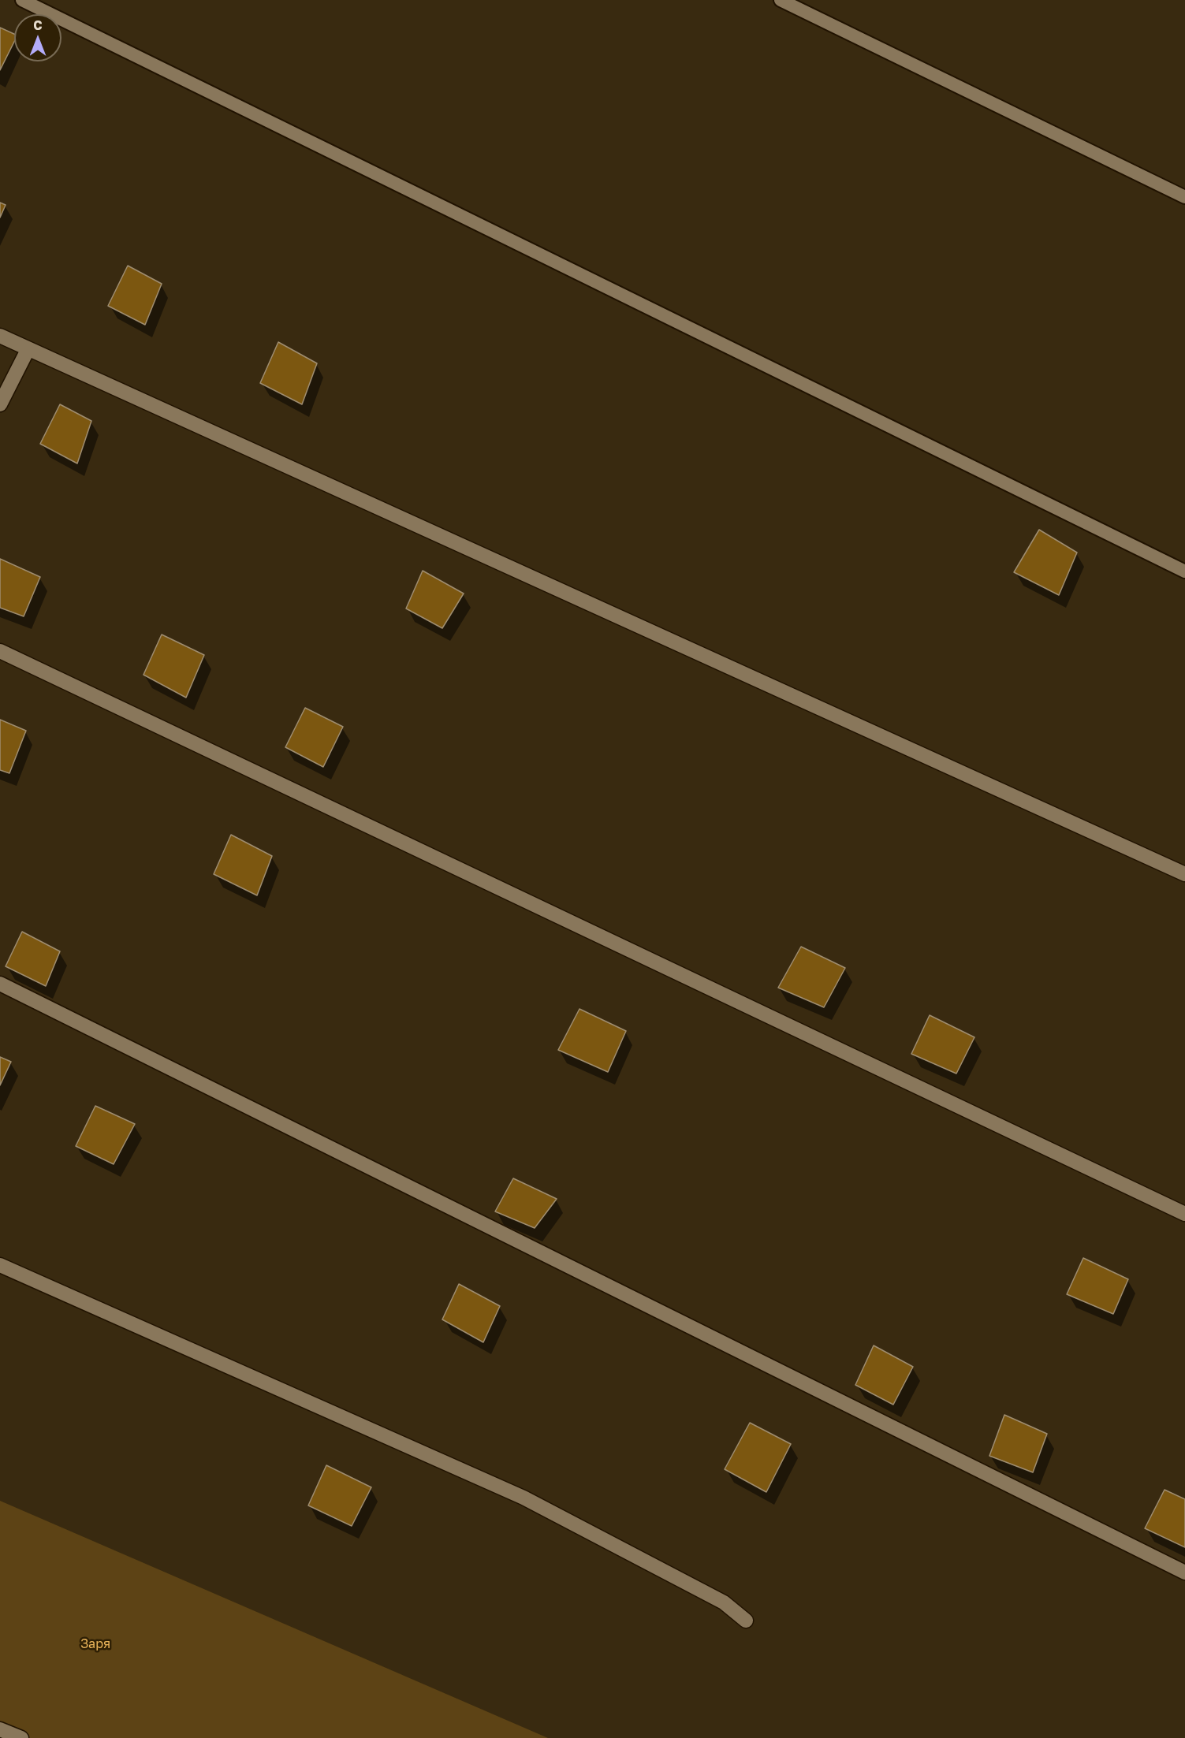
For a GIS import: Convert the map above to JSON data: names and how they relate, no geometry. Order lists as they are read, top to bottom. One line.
{"parks":["Заря"],"north":"top"}
